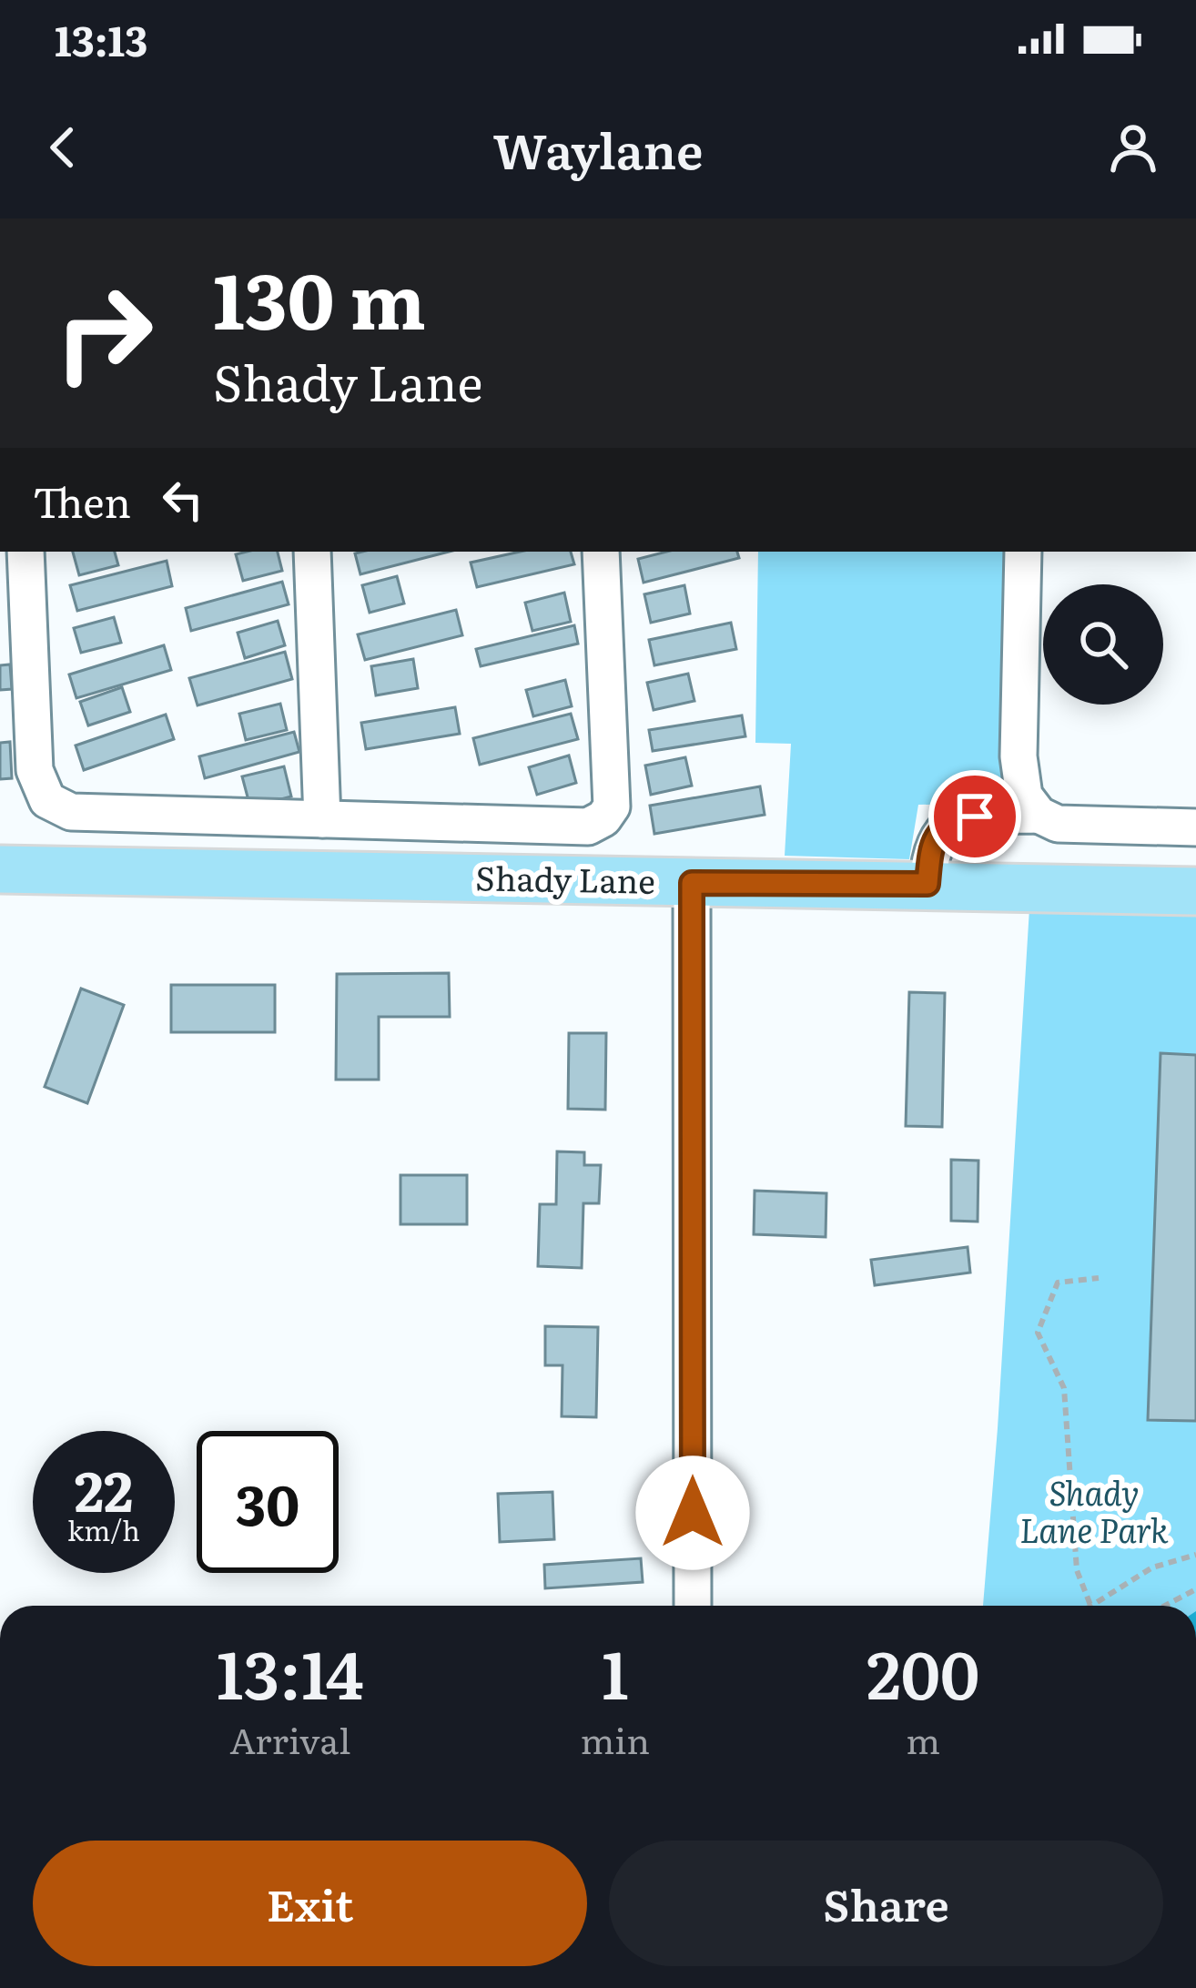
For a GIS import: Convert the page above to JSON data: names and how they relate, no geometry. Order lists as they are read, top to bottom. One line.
{"streets":{"main road":["Shady Lane"]},"parks":["Shady Lane Park"],"page":{"status":"13:13","header":"Waylane","turn":["130 m","Shady Lane"],"then":"Then","speed":"22 km/h","limit":"30","eta":["13:14","Arrival","1","min","200","m"],"buttons":["Exit","Share"]}}
